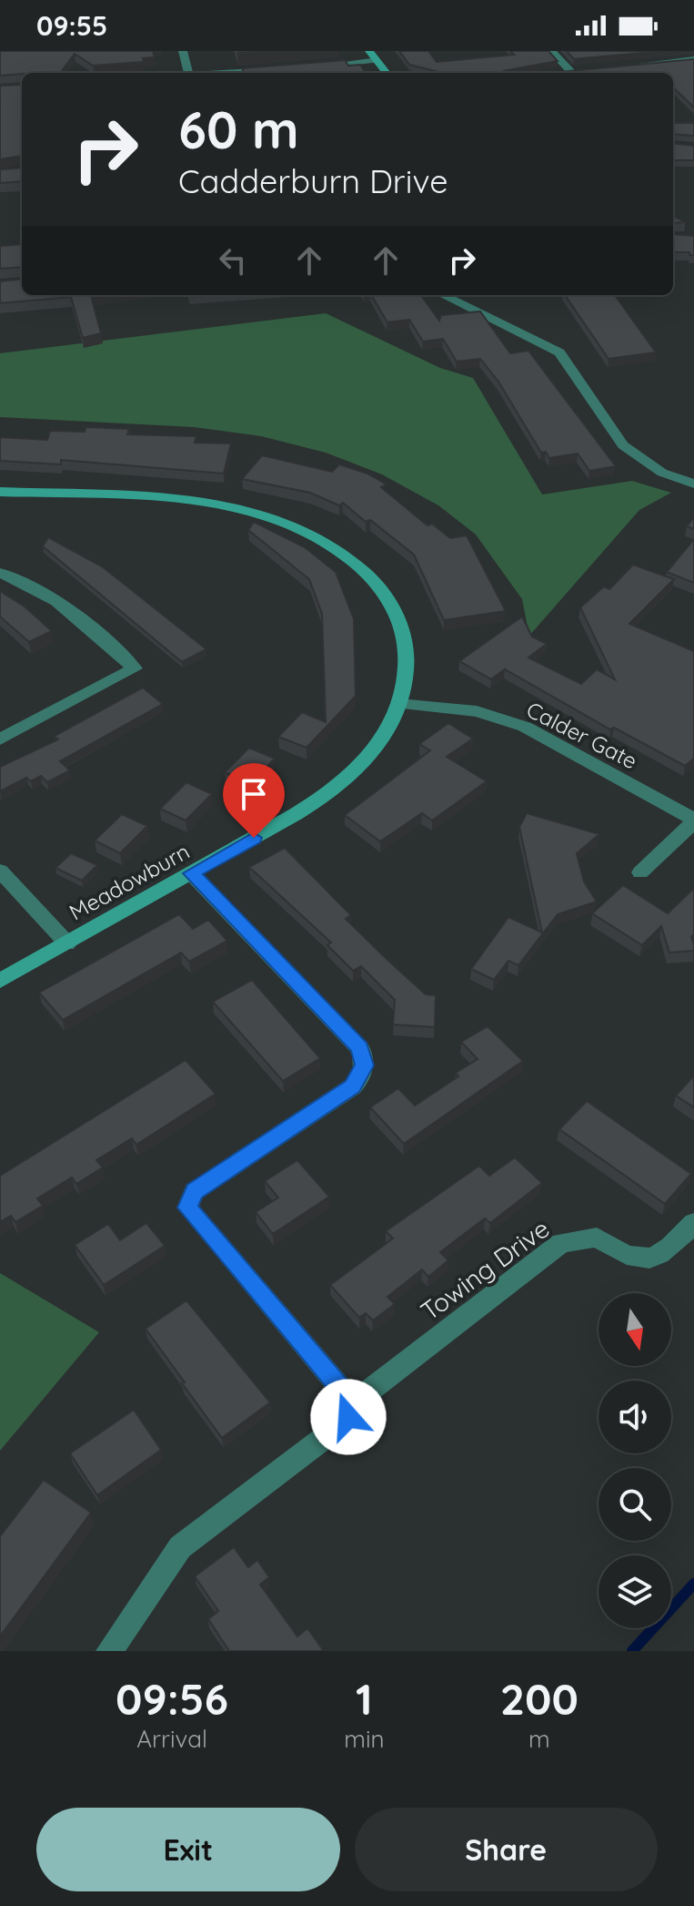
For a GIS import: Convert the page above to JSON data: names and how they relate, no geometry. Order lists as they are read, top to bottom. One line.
{"streets":{"street":["Calder Gate","Meadowburn","Towing Drive"]},"crossings":[["Calder Gate","Meadowburn"]],"north":"bottom","page":{"status":"09:55","turn":["60 m","Cadderburn Drive"],"eta":["09:56","Arrival","1","min","200","m"],"buttons":["Exit","Share"]}}
